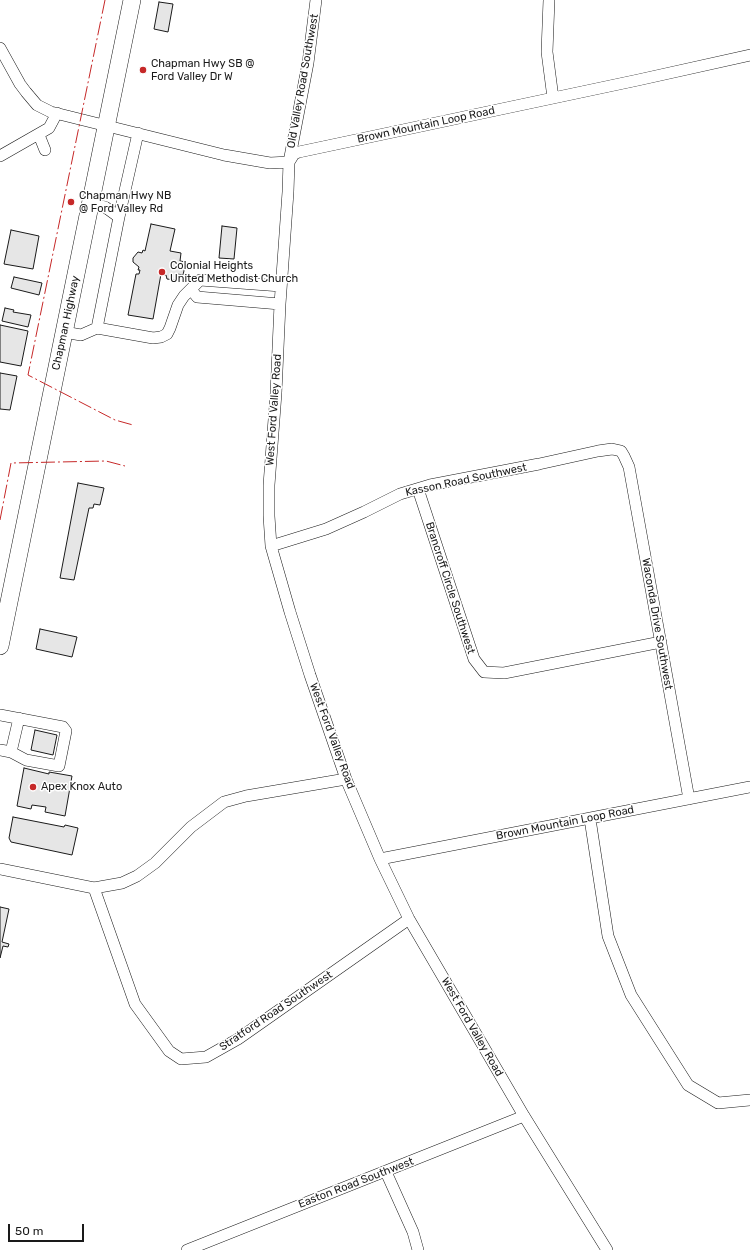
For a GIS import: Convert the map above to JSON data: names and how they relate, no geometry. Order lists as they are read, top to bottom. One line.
{"streets":{"highway":["Chapman Highway"],"street":["Old Valley Road Southwest","Brown Mountain Loop Road","West Ford Valley Road","Kasson Road Southwest","Brancroff Circle Southwest","Waconda Drive Southwest","Stratford Road Southwest","Easton Road Southwest"]},"crossings":[["Old Valley Road Southwest","Brown Mountain Loop Road"],["Old Valley Road Southwest","West Ford Valley Road"],["Brown Mountain Loop Road","West Ford Valley Road"],["Brown Mountain Loop Road","Waconda Drive Southwest"],["West Ford Valley Road","Kasson Road Southwest"],["West Ford Valley Road","Stratford Road Southwest"],["West Ford Valley Road","Easton Road Southwest"],["Kasson Road Southwest","Brancroff Circle Southwest"],["Kasson Road Southwest","Waconda Drive Southwest"],["Brancroff Circle Southwest","Waconda Drive Southwest"]],"places":["Chapman Hwy SB @ Ford Valley Dr W","Chapman Hwy NB @ Ford Valley Rd","Colonial Heights United Methodist Church","Apex Knox Auto"],"scale_bar":"50 m"}
